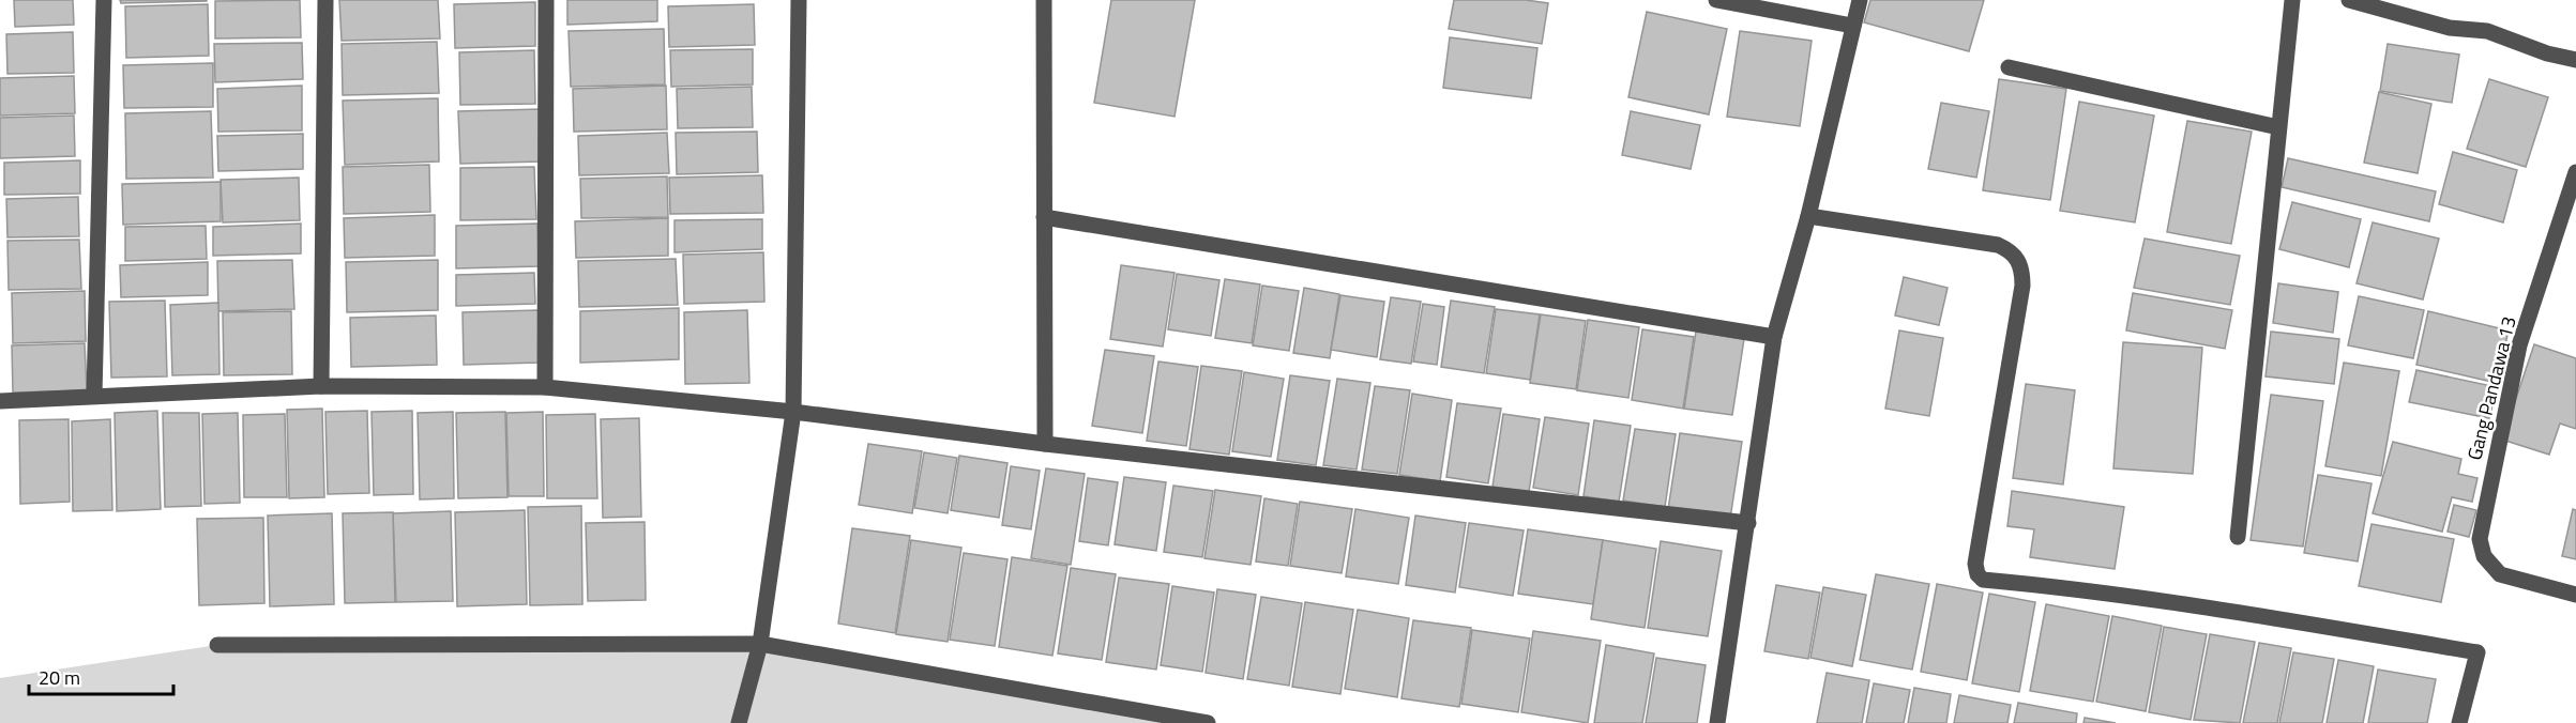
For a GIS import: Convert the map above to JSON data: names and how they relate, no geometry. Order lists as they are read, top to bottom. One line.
{"streets":{"street":["Gang Pandawa 13"]},"scale_bar":"20 m"}
